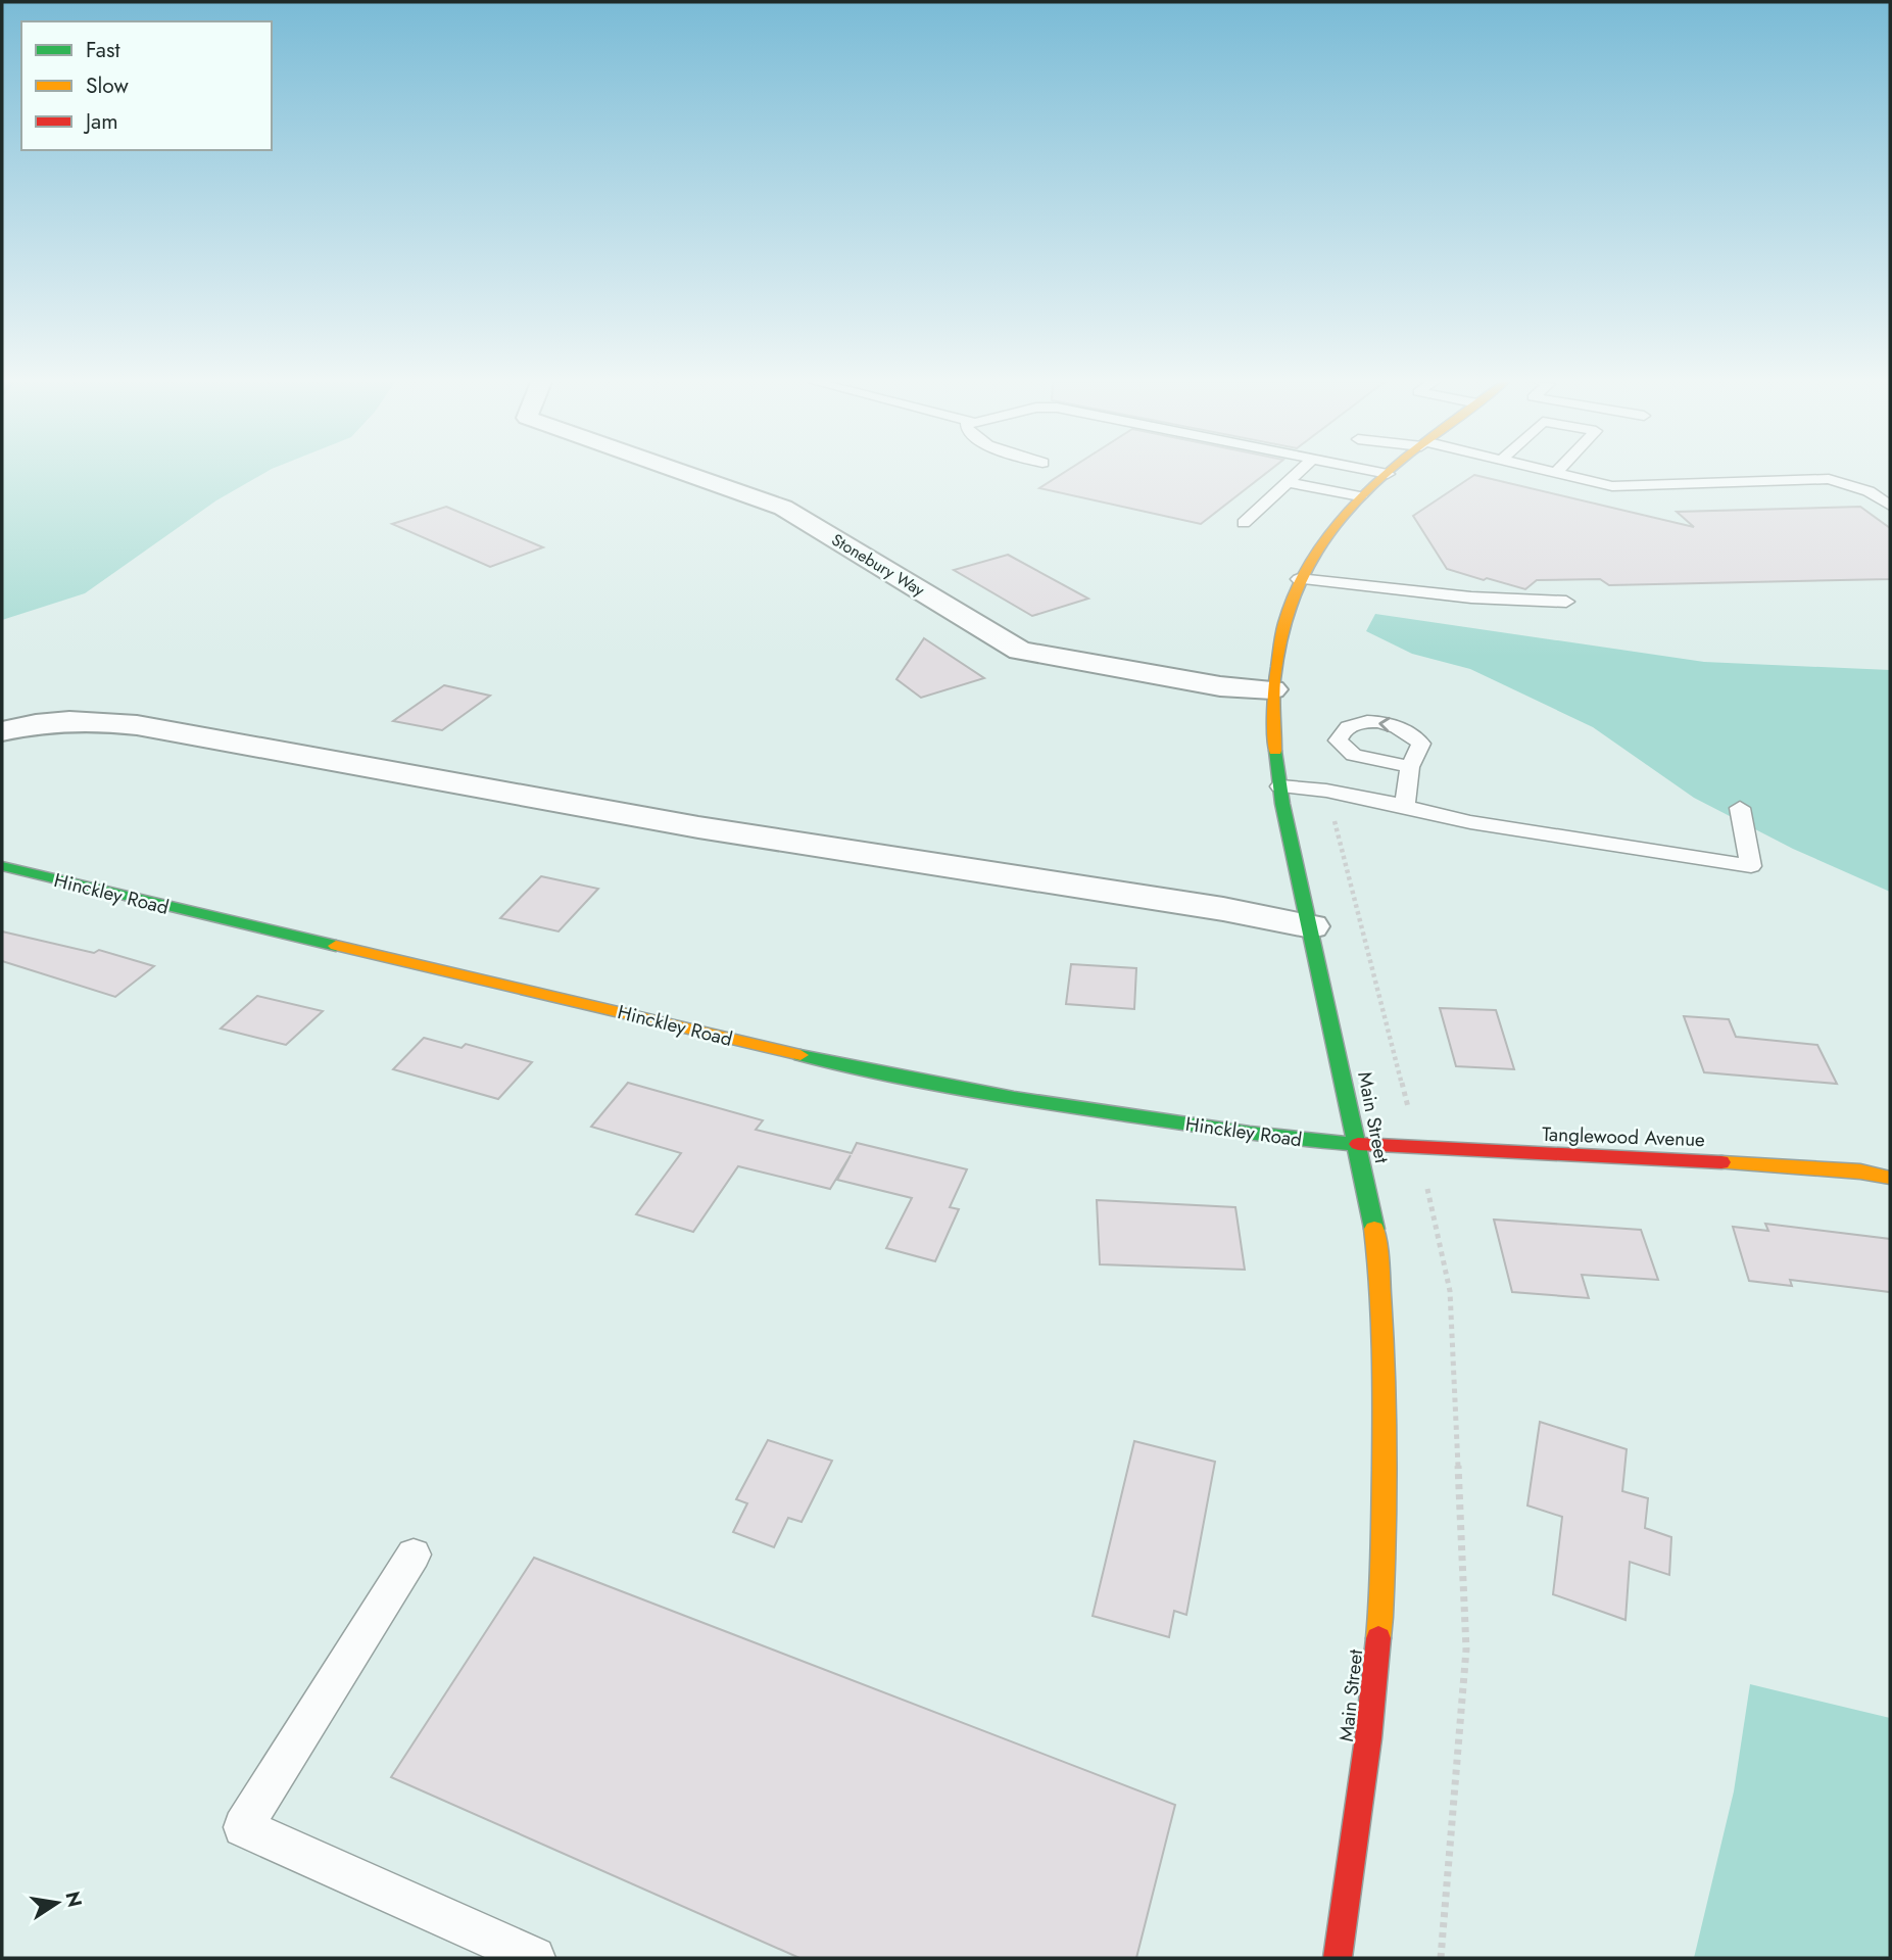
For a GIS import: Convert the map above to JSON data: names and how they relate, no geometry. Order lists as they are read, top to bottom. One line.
{"streets":{"main road":["Hinckley Road","Main Street","Tanglewood Avenue"],"street":["Stonebury Way"]},"crossings":[["Stonebury Way","Main Street"],["Hinckley Road","Main Street"],["Hinckley Road","Tanglewood Avenue"],["Main Street","Tanglewood Avenue"]],"legend":["Fast","Slow","Jam"],"north":"right"}
